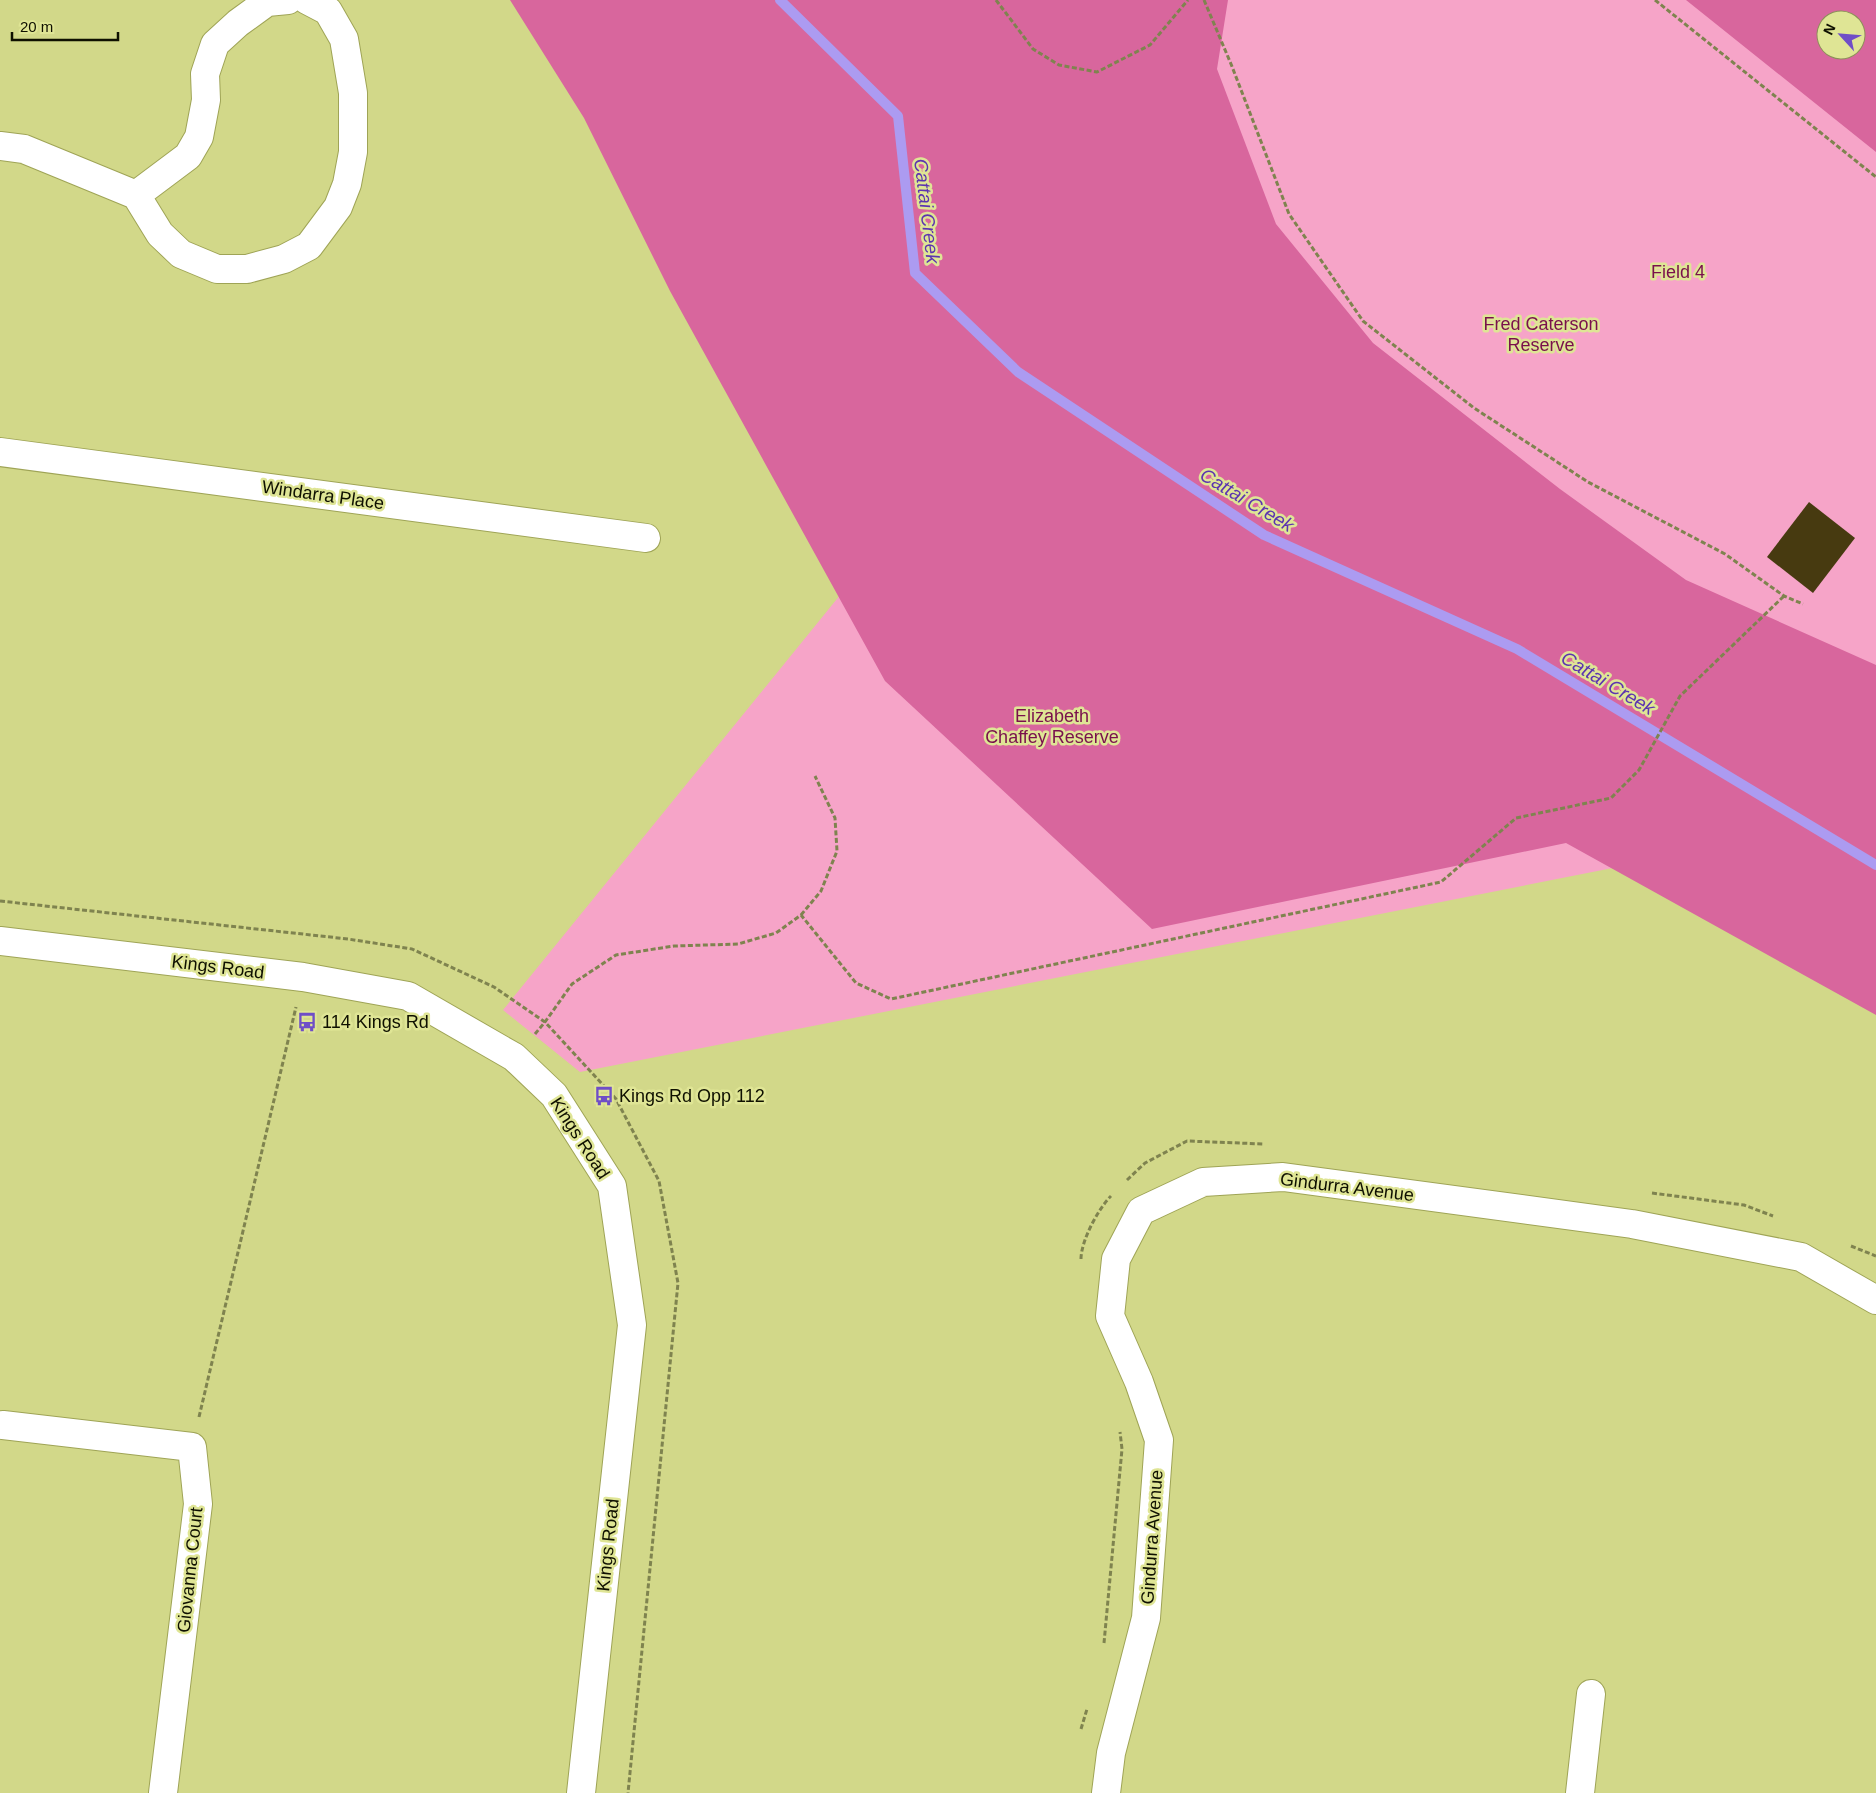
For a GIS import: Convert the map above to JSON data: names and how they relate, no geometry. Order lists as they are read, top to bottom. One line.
{"streets":{"street":["Windarra Place","Kings Road","Gindurra Avenue","Giovanna Court"]},"water":["Cattai Creek"],"parks":["Field 4","Fred Caterson Reserve","Elizabeth Chaffey Reserve"],"places":{"bus stop":["114 Kings Rd","Kings Rd Opp 112"]},"scale_bar":"20 m","north":"top left"}
